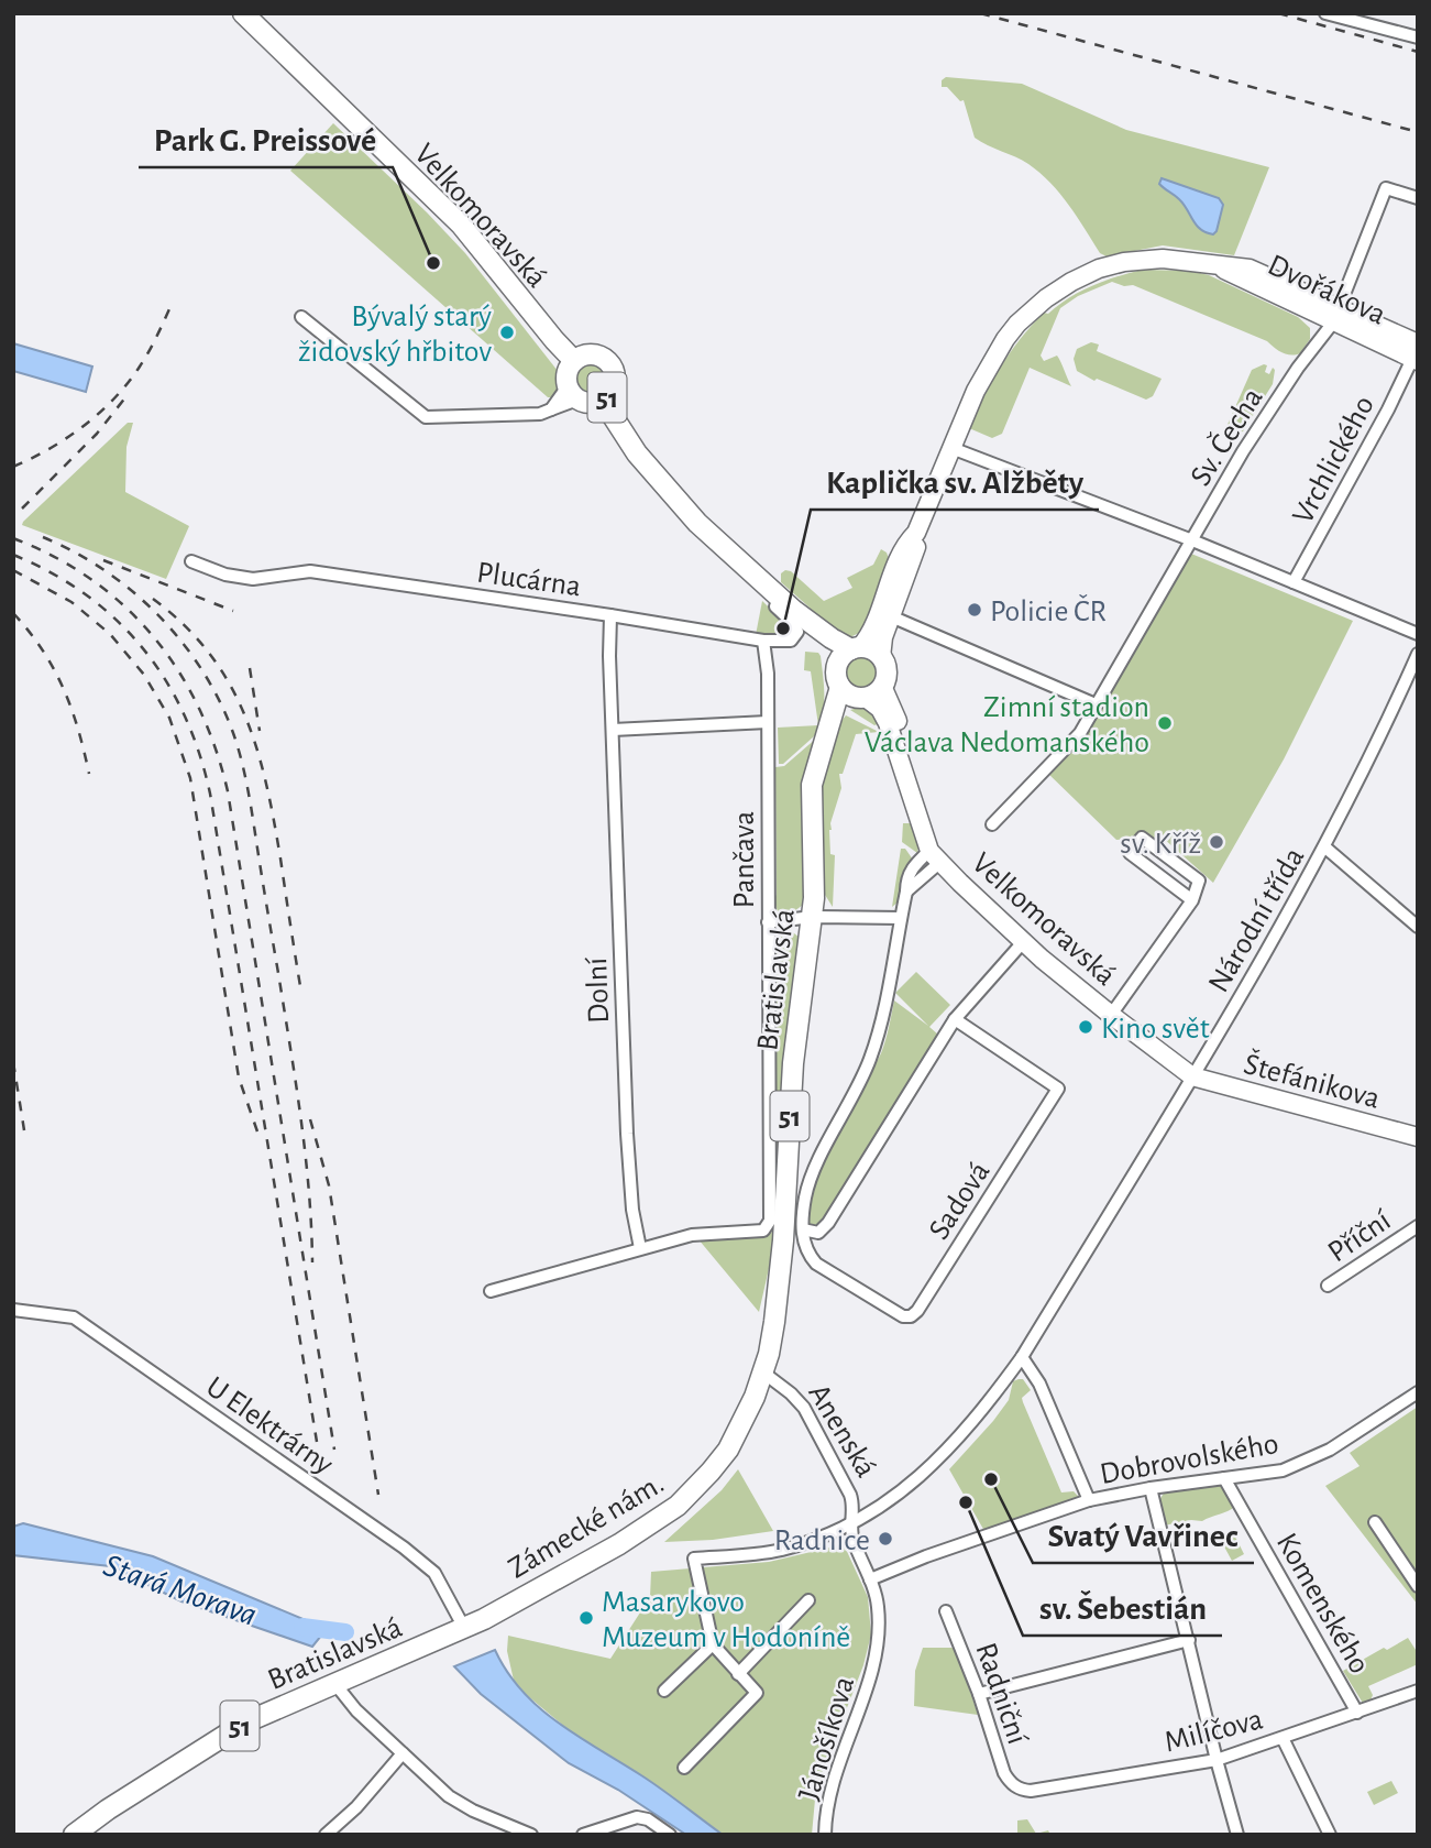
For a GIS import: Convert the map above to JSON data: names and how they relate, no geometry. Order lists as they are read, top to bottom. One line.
{"streets":{"main road":["Velkomoravská","Dvořákova","51","Bratislavská","Štefánikova","Anenská","Zámecké nám."],"street":["Sv. Čecha","Vrchlického","Plucárna","Pančava","Národní třída","Dolní","Sadová","Příční","U Elektrárny","Dobrovolského","Komenského","Radniční","Milíčova","Jánošíkova"]},"crossings":[["Velkomoravská","Dvořákova"],["Velkomoravská","51"],["Velkomoravská","Národní třída"],["Velkomoravská","Bratislavská"],["Velkomoravská","Štefánikova"],["Velkomoravská","Sadová"],["Dvořákova","51"],["Dvořákova","Sv. Čecha"],["Dvořákova","Vrchlického"],["Dvořákova","Bratislavská"],["51","Plucárna"],["51","Bratislavská"],["Plucárna","Pančava"],["Pančava","Bratislavská"],["Pančava","Anenská"],["Národní třída","Štefánikova"],["Národní třída","Anenská"],["Národní třída","Jánošíkova"],["Bratislavská","U Elektrárny"],["Bratislavská","Anenská"],["Bratislavská","Zámecké nám."],["U Elektrárny","Zámecké nám."],["Anenská","Zámecké nám."],["Anenská","Jánošíkova"],["Dobrovolského","Komenského"],["Dobrovolského","Jánošíkova"],["Komenského","Milíčova"],["Radniční","Milíčova"]],"water":["Stará Morava"],"places":["Park G. Preissové","Bývalý starý židovský hřbitov","Policie ČR","Kaplička sv. Alžběty","Zimní stadion Václava Nedomanského","sv. Kříž","Kino svět","Svatý Vavřinec","sv. Šebestián","Radnice","Masarykovo Muzeum v Hodoníně"]}
